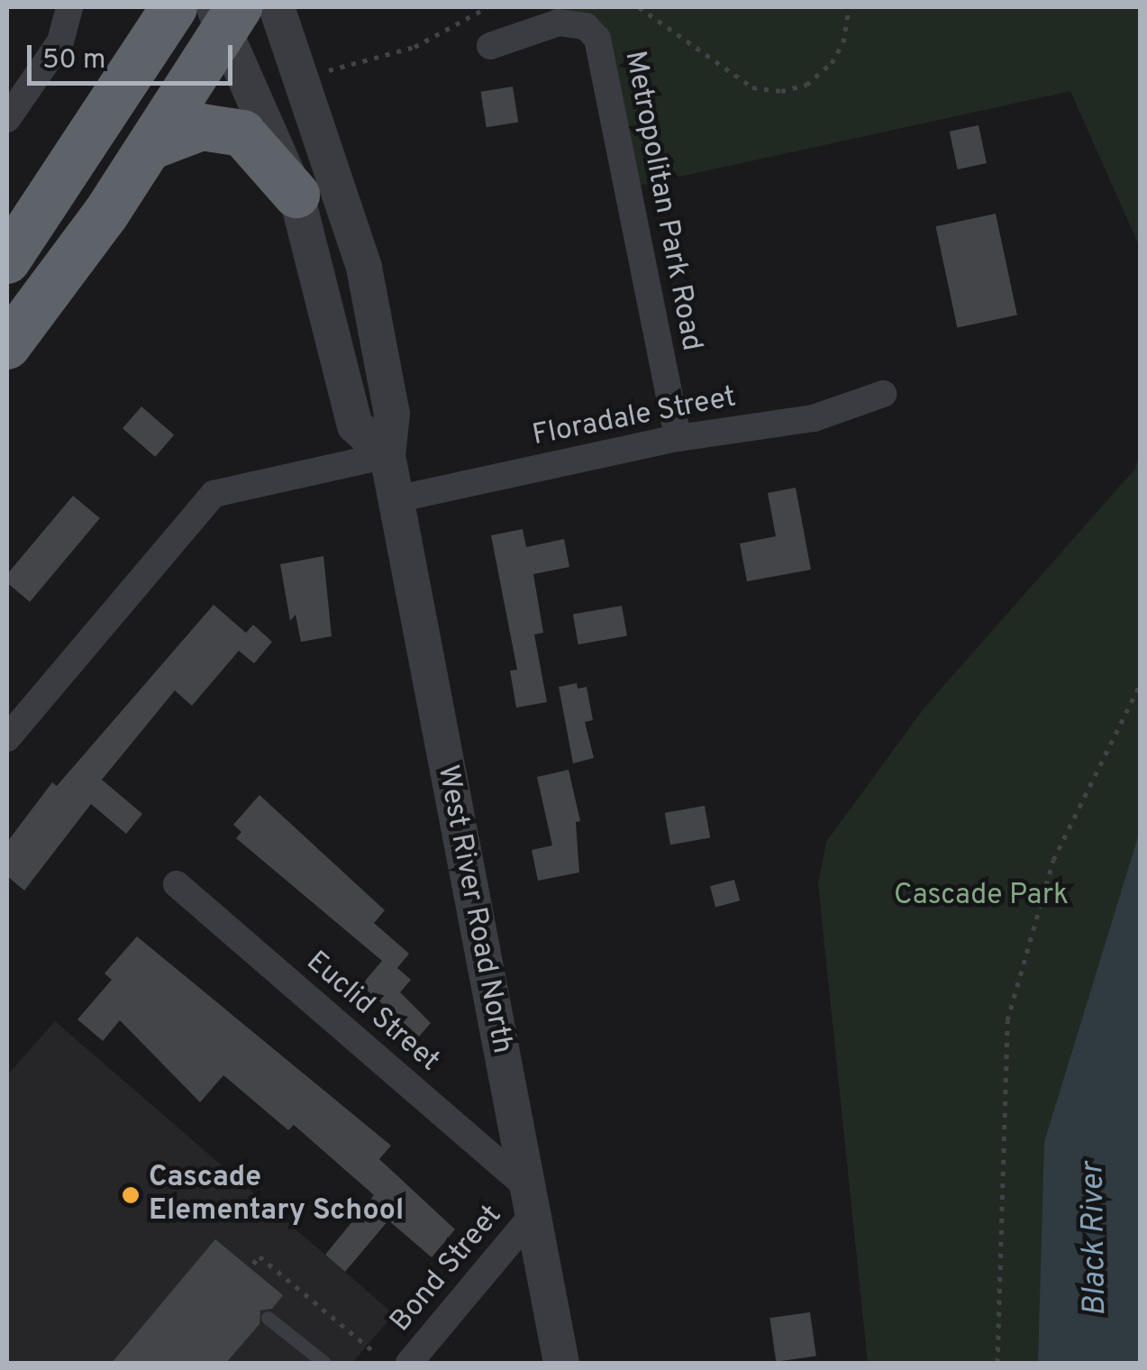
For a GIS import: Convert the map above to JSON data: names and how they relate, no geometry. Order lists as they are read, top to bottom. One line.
{"streets":{"street":["Metropolitan Park Road","Floradale Street","West River Road North","Euclid Street","Bond Street"]},"crossings":[["Metropolitan Park Road","Floradale Street"],["Floradale Street","West River Road North"],["West River Road North","Euclid Street"],["West River Road North","Bond Street"],["Euclid Street","Bond Street"]],"water":["Black River"],"parks":["Cascade Park"],"places":["Cascade Elementary School"],"scale_bar":"50 m"}
